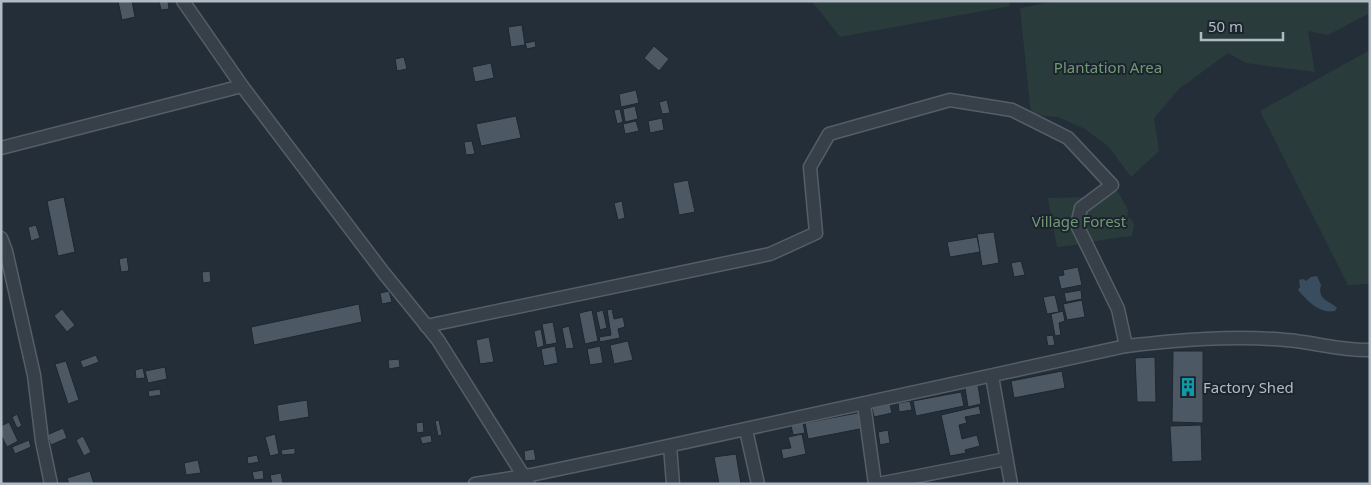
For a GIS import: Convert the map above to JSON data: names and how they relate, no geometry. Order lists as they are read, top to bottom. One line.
{"parks":["Plantation Area","Village Forest"],"places":{"building":["Factory Shed"]},"scale_bar":"50 m"}
